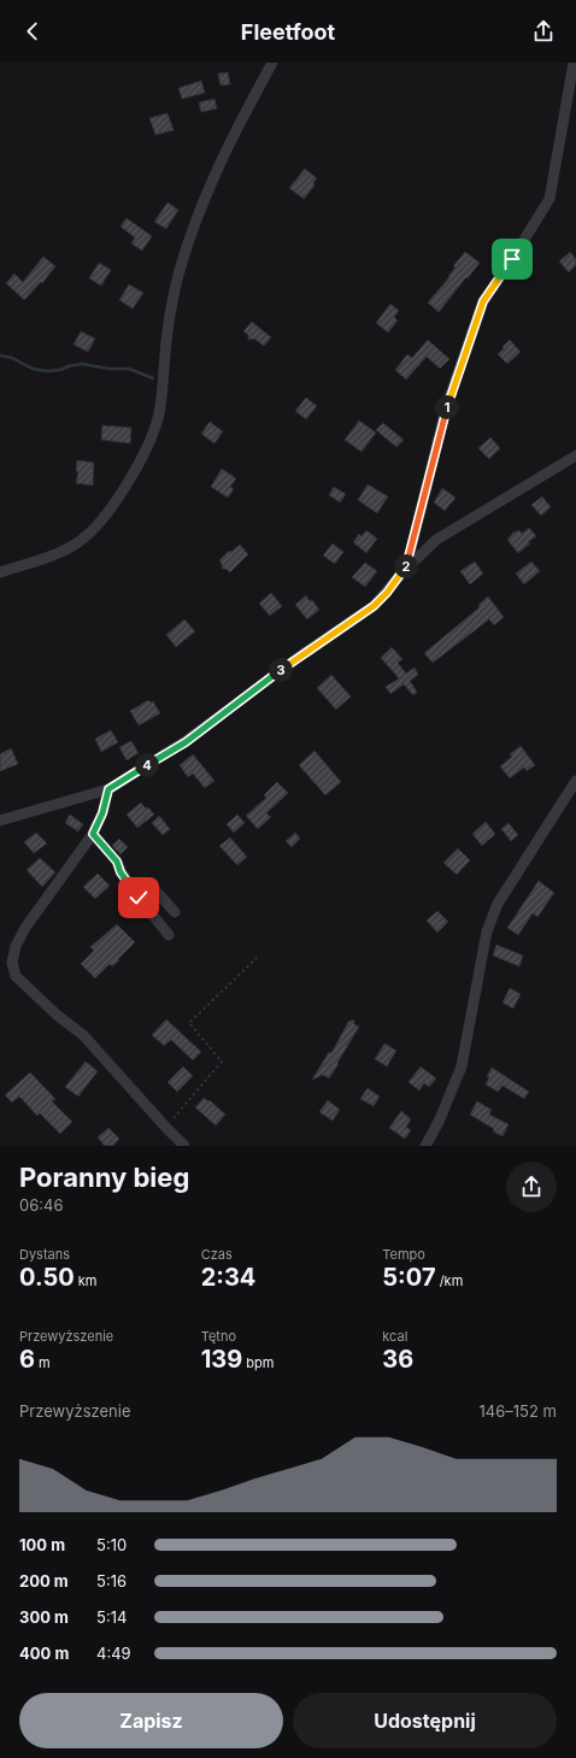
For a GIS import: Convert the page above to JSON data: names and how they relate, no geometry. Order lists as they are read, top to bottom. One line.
{"page":{"header":"Fleetfoot","pins":["1","2","3","4"],"heading":["Poranny bieg","06:46"],"stats":[["Dystans","0.50 km"],["Czas","2:34"],["Tempo","5:07 /km"],["Przewyższenie","6 m"],["Tętno","139 bpm"],["kcal","36"]],"chart":["Przewyższenie","146–152 m"],"list":[{"name":"100 m","note":"5:10"},{"name":"200 m","note":"5:16"},{"name":"300 m","note":"5:14"},{"name":"400 m","note":"4:49"}],"buttons":["Zapisz","Udostępnij"]}}
